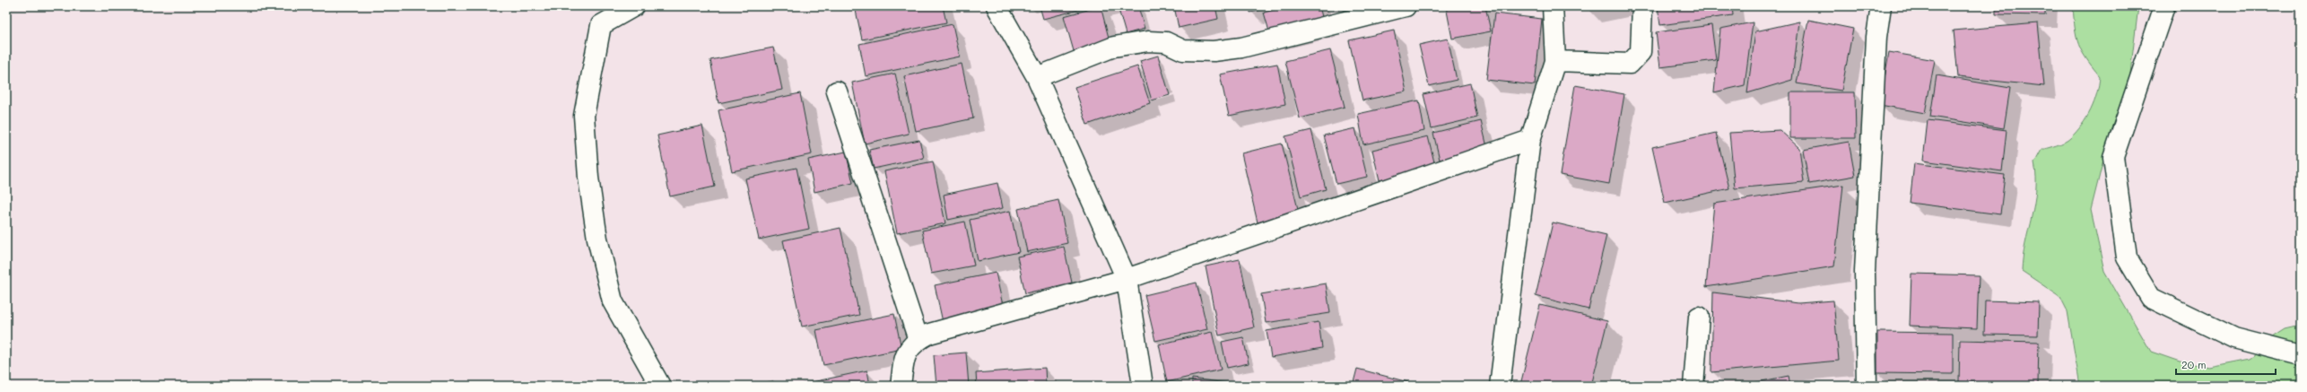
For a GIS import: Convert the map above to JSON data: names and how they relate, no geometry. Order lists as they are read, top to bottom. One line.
{"scale_bar":"20 m"}
